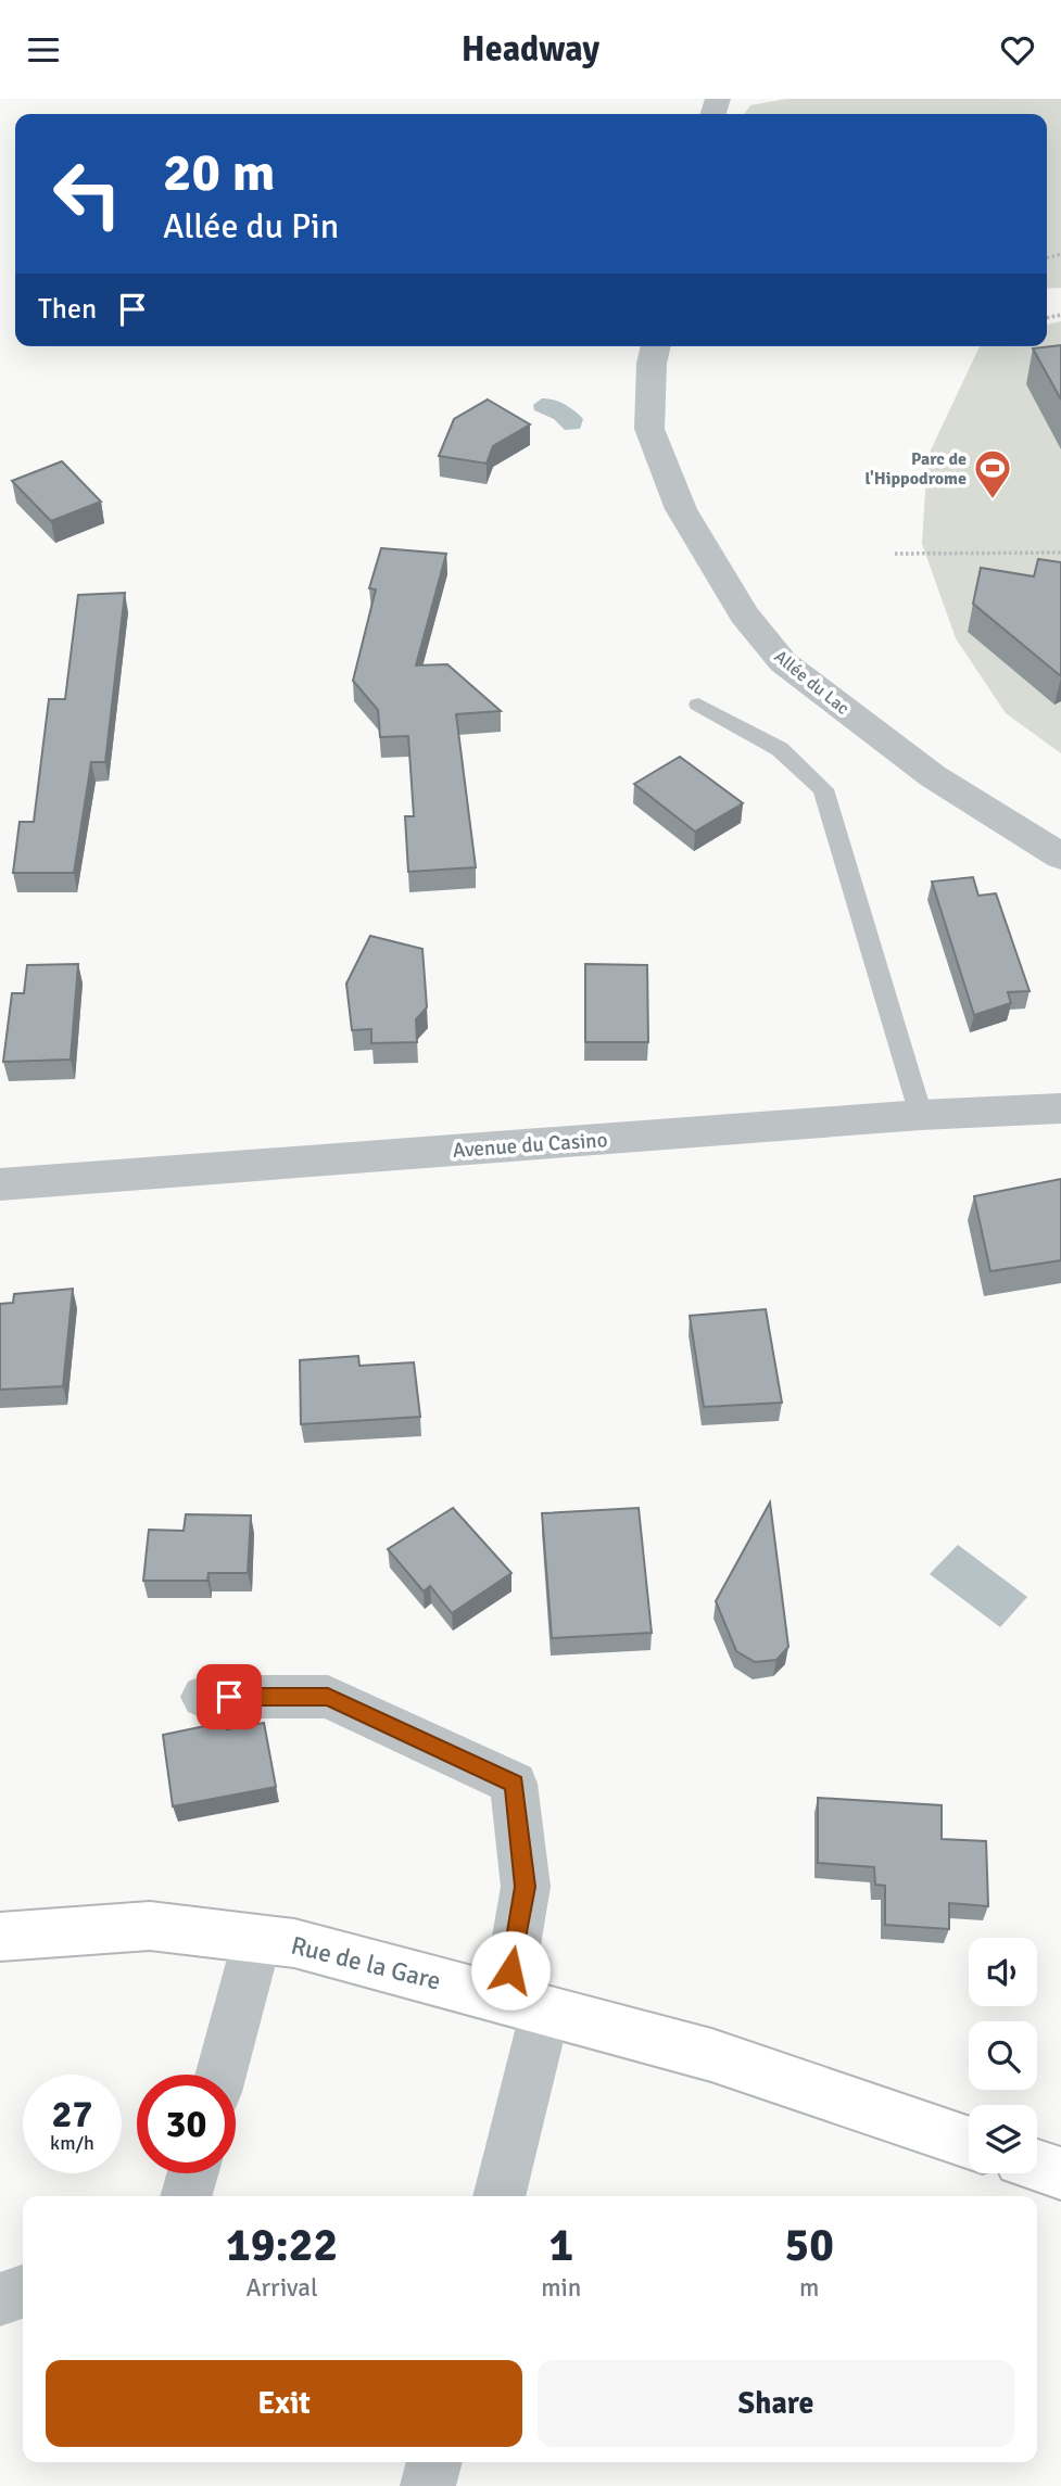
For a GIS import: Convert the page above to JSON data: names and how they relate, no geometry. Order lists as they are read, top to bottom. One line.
{"streets":{"main road":["Rue de la Gare"],"street":["Allée du Lac","Avenue du Casino"]},"places":{"sports":["Parc de l'Hippodrome"]},"page":{"header":"Headway","turn":["20 m","Allée du Pin"],"then":"Then","speed":"27 km/h","limit":"30","eta":["19:22","Arrival","1","min","50","m"],"buttons":["Exit","Share"]}}
